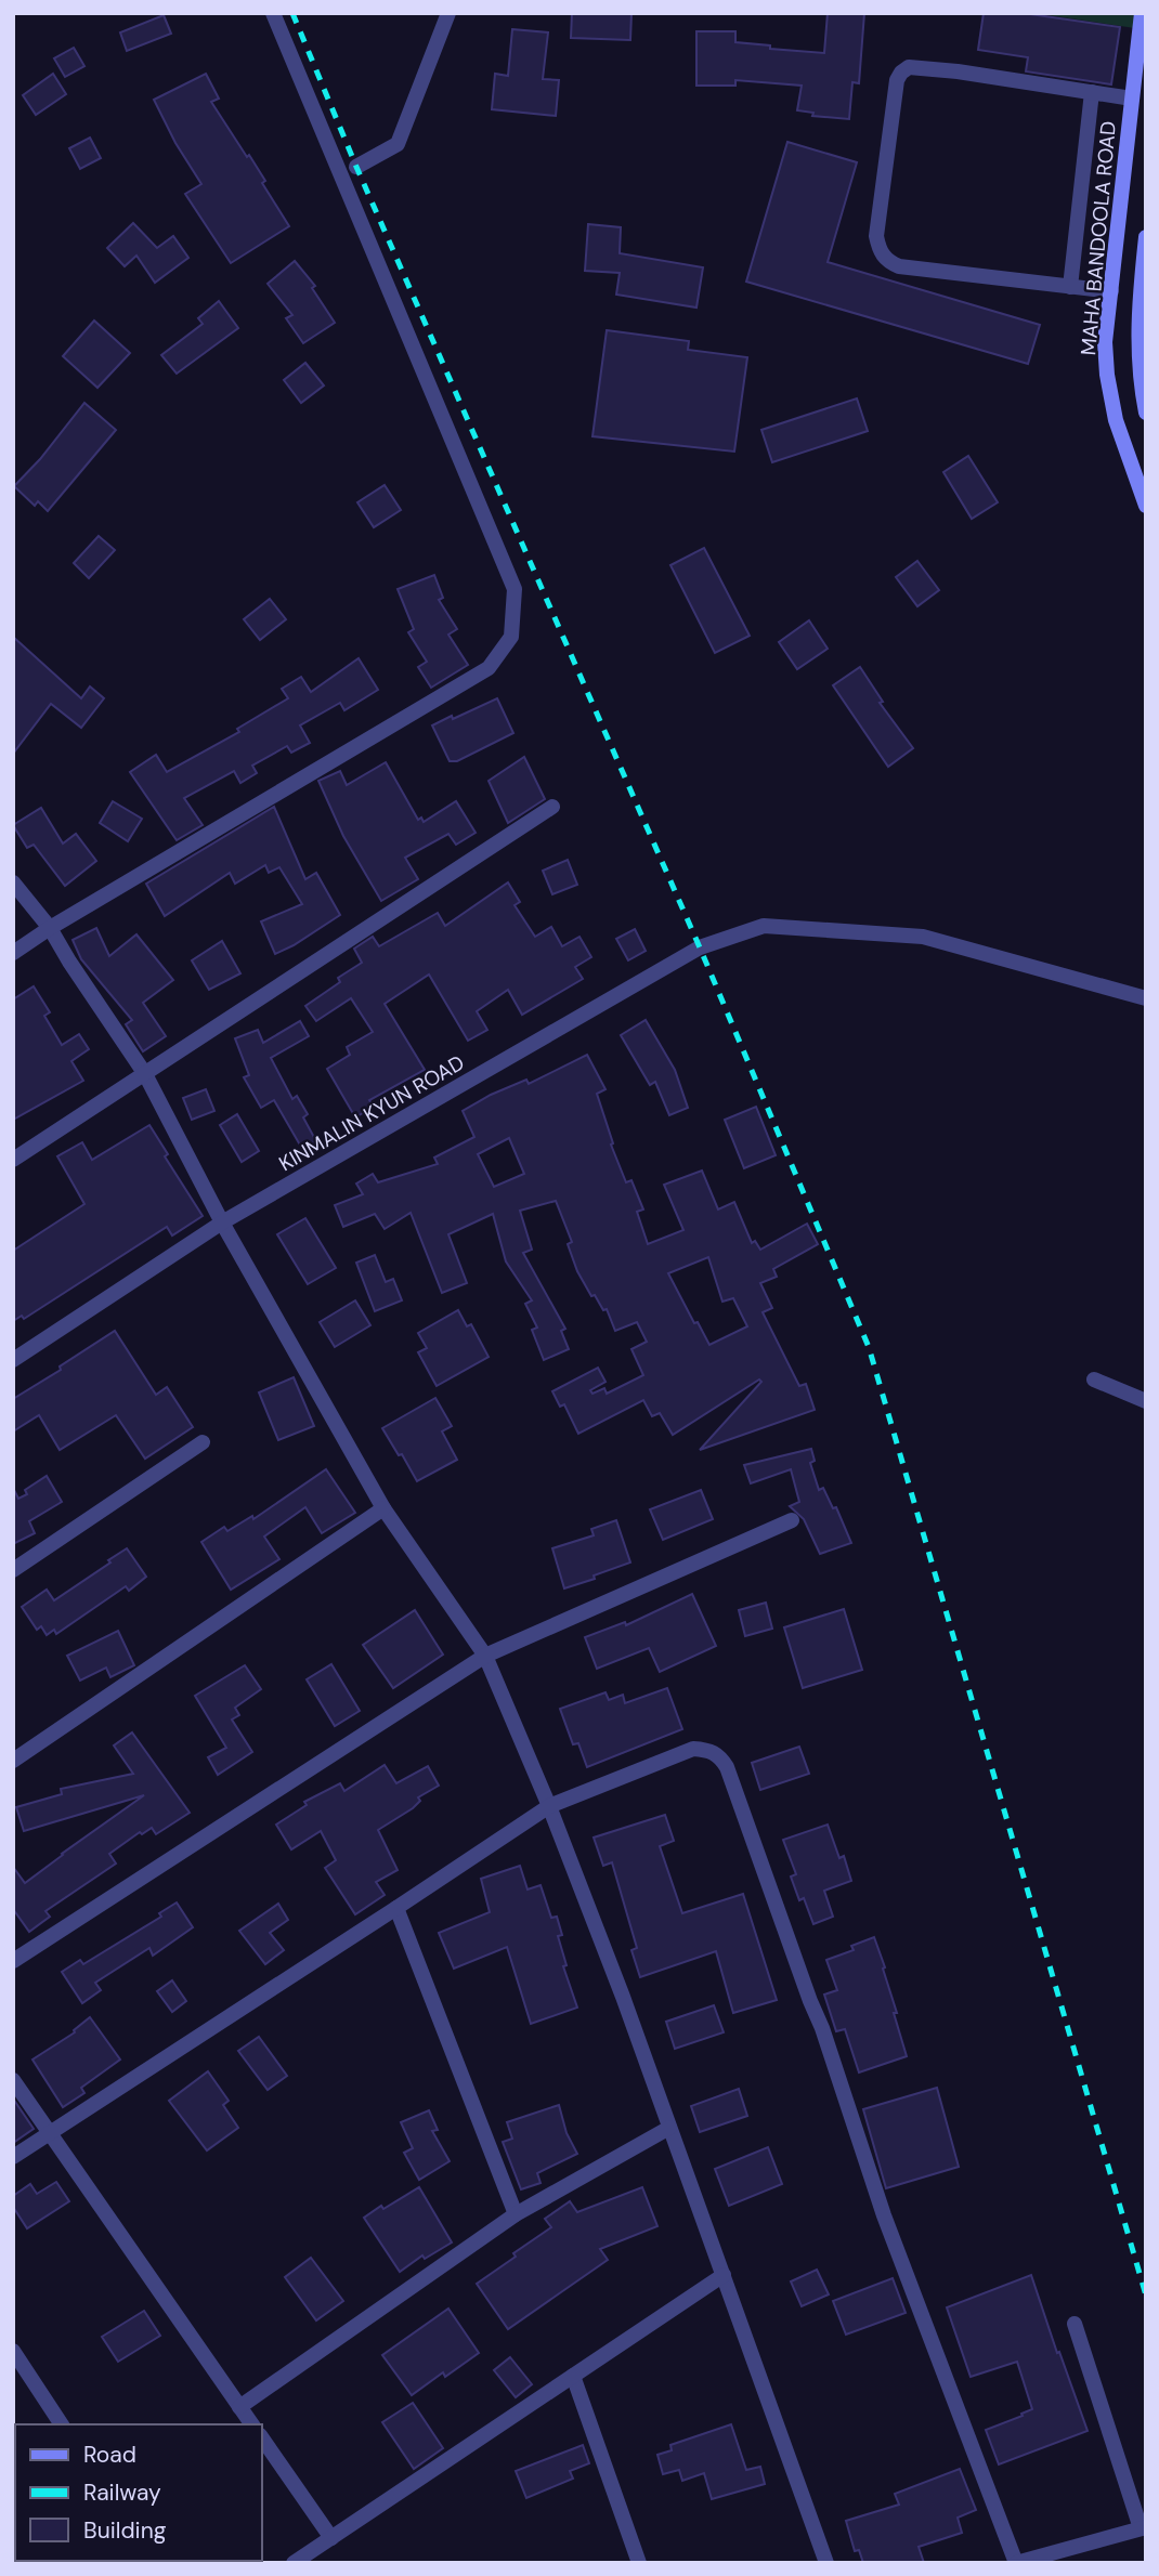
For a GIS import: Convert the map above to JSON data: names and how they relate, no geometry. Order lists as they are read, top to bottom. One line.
{"streets":{"main road":["MAHA BANDOOLA ROAD"],"street":["KINMALIN KYUN ROAD"]},"legend":["Road","Railway","Building"]}
